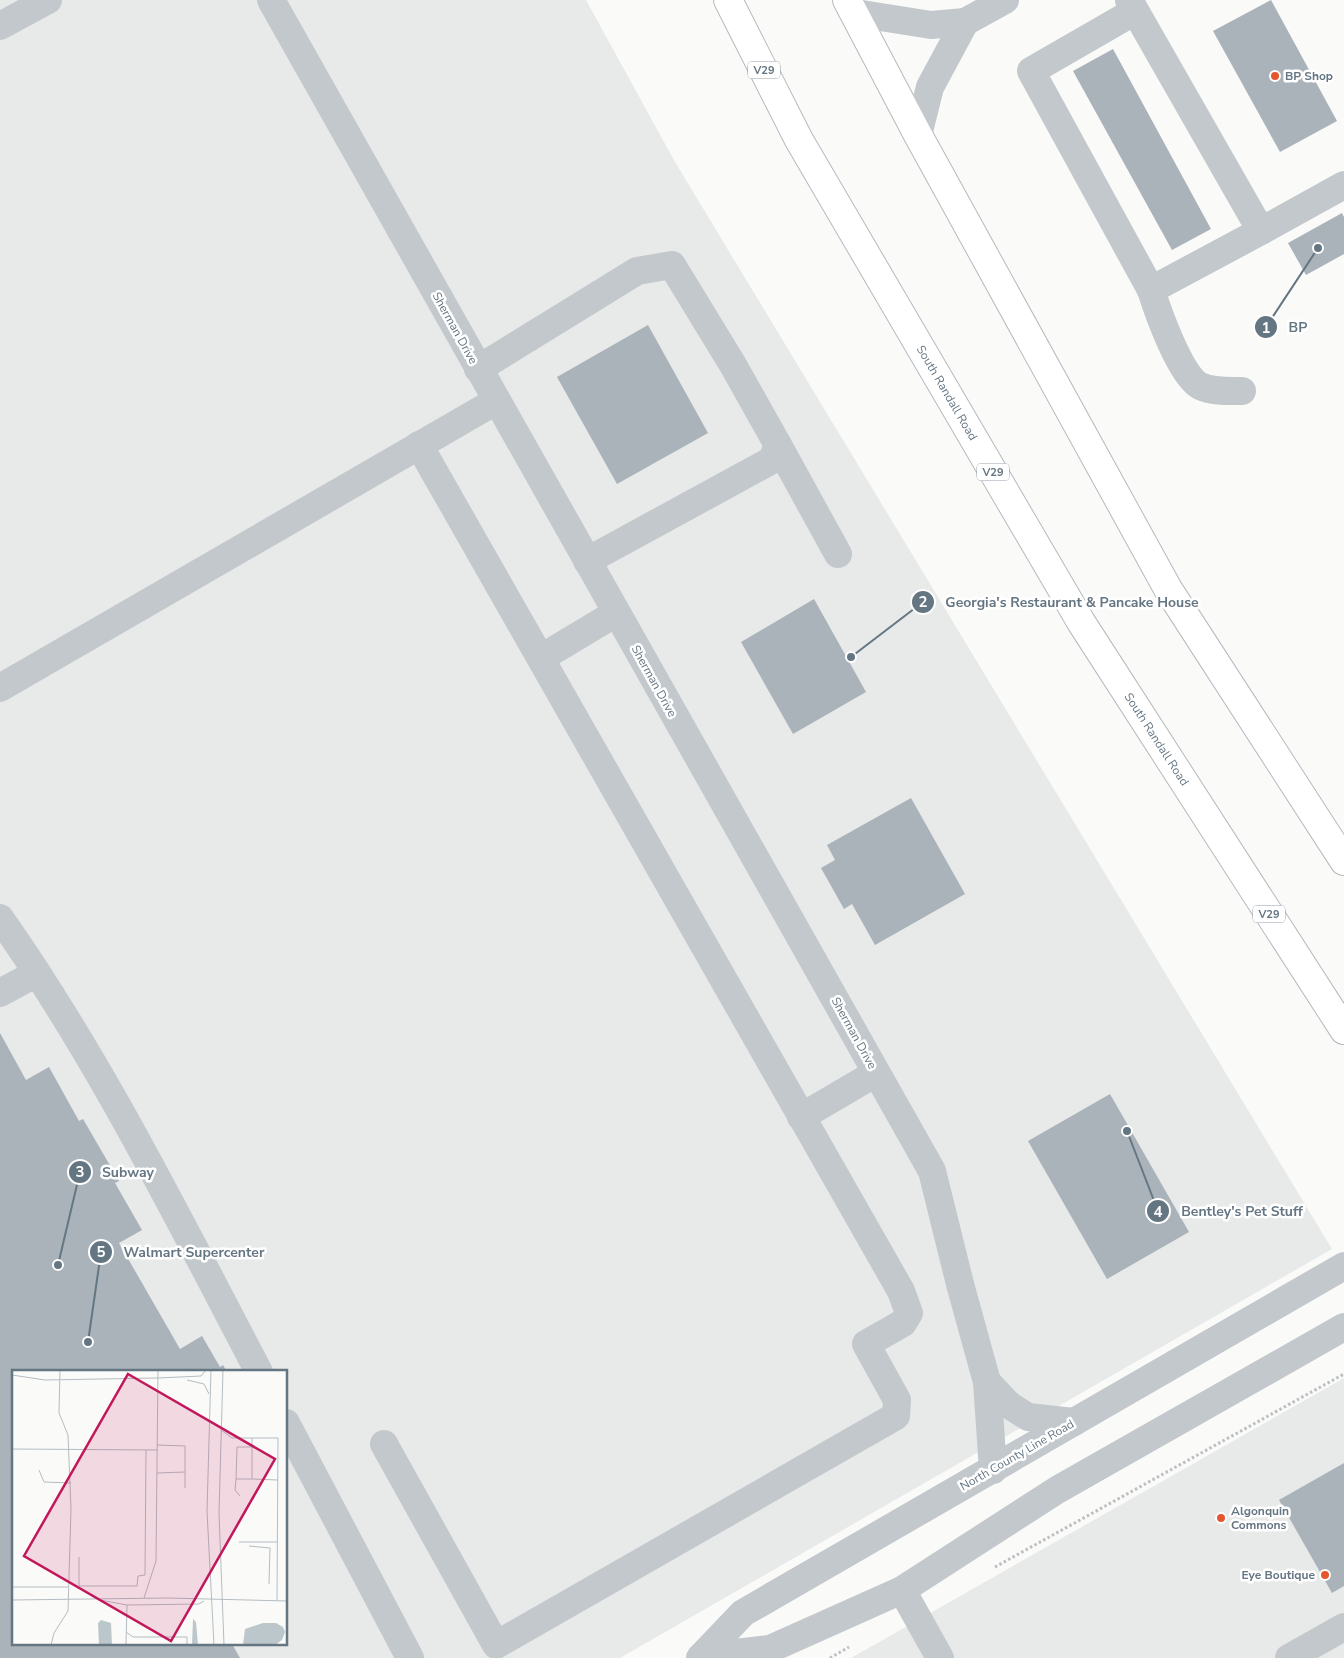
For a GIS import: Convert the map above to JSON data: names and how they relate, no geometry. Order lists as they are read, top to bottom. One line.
{"streets":{"main road":["V29","South Randall Road"],"street":["Sherman Drive","North County Line Road"]},"crossings":[["Sherman Drive","North County Line Road"]],"places":["BP Shop","BP","Georgia's Restaurant & Pancake House","Bentley's Pet Stuff","Subway","Walmart Supercenter","Algonquin Commons","Eye Boutique"]}
